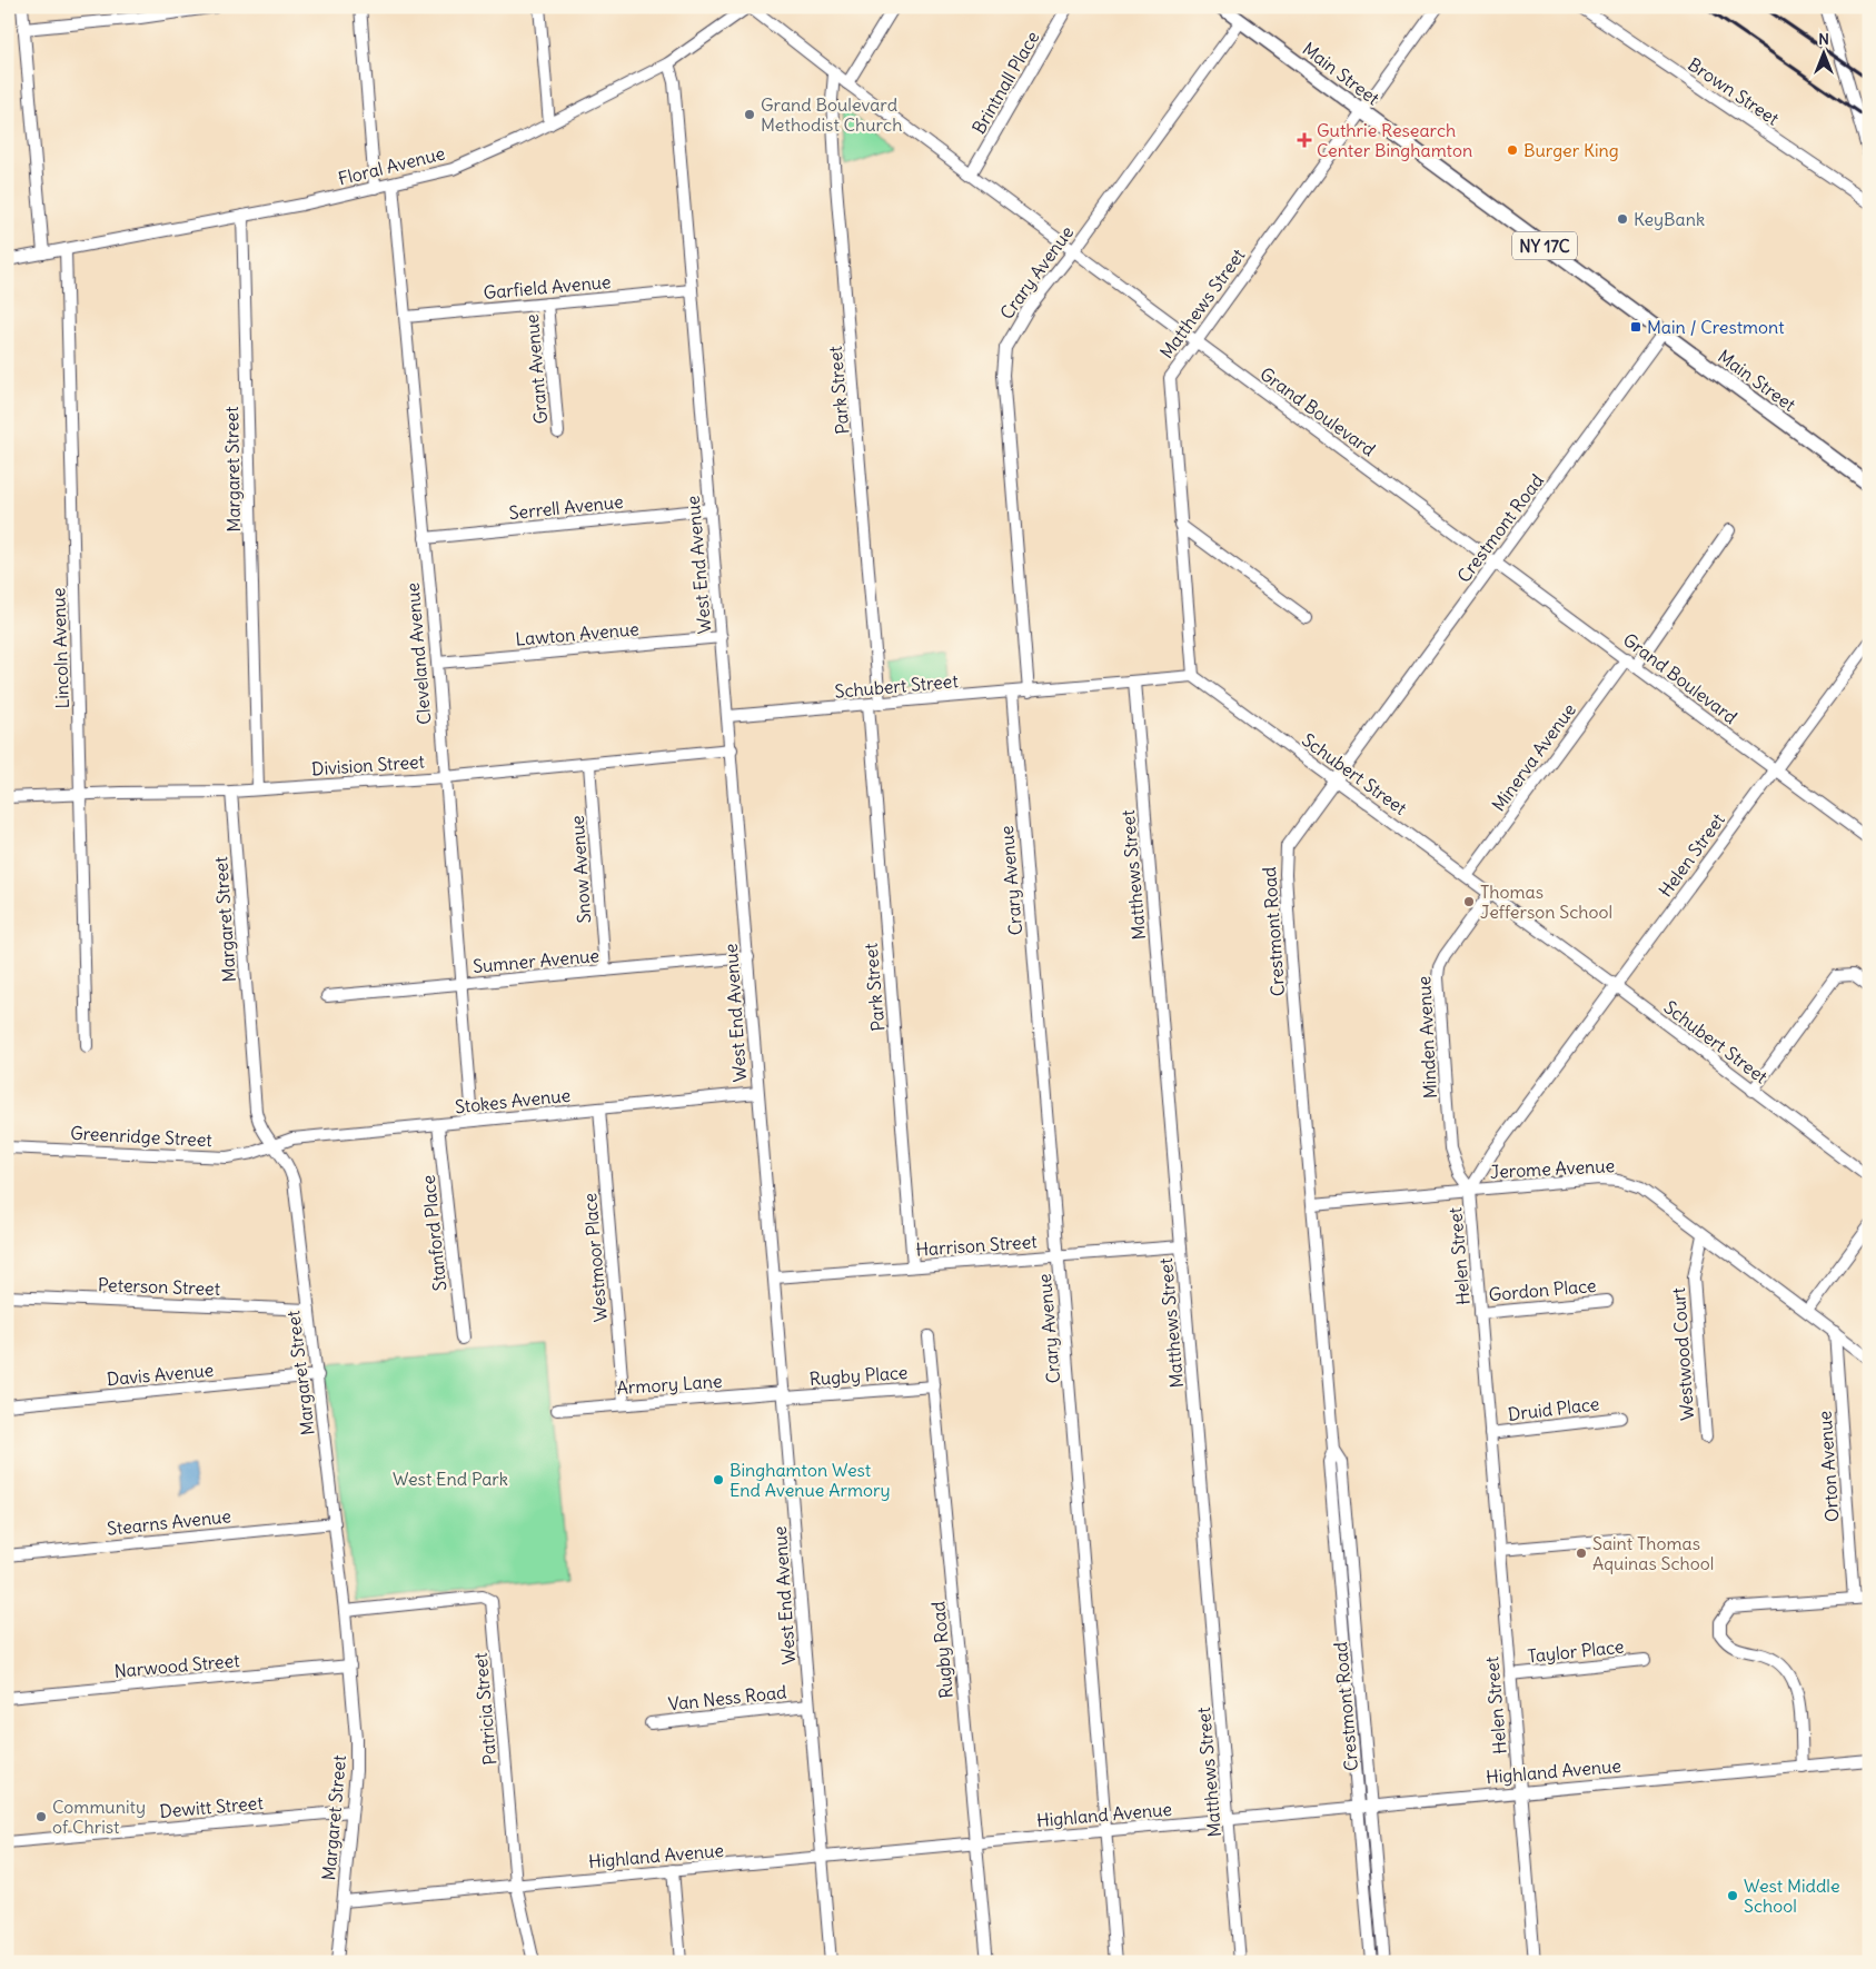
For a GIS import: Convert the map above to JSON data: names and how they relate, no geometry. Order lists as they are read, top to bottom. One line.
{"streets":{"main road":["Main Street","NY 17C"],"street":["Brintnall Place","Brown Street","Floral Avenue","Crary Avenue","Garfield Avenue","Matthews Street","Grant Avenue","Park Street","Grand Boulevard","Margaret Street","Serrell Avenue","Crestmont Road","West End Avenue","Lawton Avenue","Lincoln Avenue","Cleveland Avenue","Schubert Street","Minerva Avenue","Division Street","Helen Street","Snow Avenue","Sumner Avenue","Minden Avenue","Stokes Avenue","Greenridge Street","Jerome Avenue","Stanford Place","Harrison Street","Westmoor Place","Peterson Street","Gordon Place","Westwood Court","Davis Avenue","Rugby Place","Armory Lane","Druid Place","Orton Avenue","Stearns Avenue","Rugby Road","Taylor Place","Narwood Street","Van Ness Road","Patricia Street","Highland Avenue","Dewitt Street"]},"crossings":[["Main Street","Crary Avenue"],["Main Street","Matthews Street"],["Main Street","Crestmont Road"],["Brintnall Place","Grand Boulevard"],["Floral Avenue","Grand Boulevard"],["Floral Avenue","Margaret Street"],["Floral Avenue","West End Avenue"],["Floral Avenue","Lincoln Avenue"],["Floral Avenue","Cleveland Avenue"],["Crary Avenue","Grand Boulevard"],["Crary Avenue","Schubert Street"],["Crary Avenue","Harrison Street"],["Crary Avenue","Highland Avenue"],["Garfield Avenue","Grant Avenue"],["Garfield Avenue","West End Avenue"],["Garfield Avenue","Cleveland Avenue"],["Matthews Street","Grand Boulevard"],["Matthews Street","Schubert Street"],["Matthews Street","Harrison Street"],["Matthews Street","Highland Avenue"],["Park Street","Grand Boulevard"],["Park Street","Schubert Street"],["Park Street","Harrison Street"],["Grand Boulevard","Crestmont Road"],["Grand Boulevard","Minerva Avenue"],["Grand Boulevard","Helen Street"],["Margaret Street","Division Street"],["Margaret Street","Stokes Avenue"],["Margaret Street","Greenridge Street"],["Margaret Street","Peterson Street"],["Margaret Street","Davis Avenue"],["Margaret Street","Stearns Avenue"],["Margaret Street","Narwood Street"],["Margaret Street","Patricia Street"],["Margaret Street","Highland Avenue"],["Margaret Street","Dewitt Street"],["Serrell Avenue","West End Avenue"],["Serrell Avenue","Cleveland Avenue"],["Crestmont Road","Schubert Street"],["Crestmont Road","Jerome Avenue"],["Crestmont Road","Highland Avenue"],["West End Avenue","Lawton Avenue"],["West End Avenue","Schubert Street"],["West End Avenue","Division Street"],["West End Avenue","Sumner Avenue"],["West End Avenue","Stokes Avenue"],["West End Avenue","Harrison Street"],["West End Avenue","Rugby Place"],["West End Avenue","Armory Lane"],["West End Avenue","Van Ness Road"],["West End Avenue","Highland Avenue"],["Lawton Avenue","Cleveland Avenue"],["Lincoln Avenue","Division Street"],["Cleveland Avenue","Division Street"],["Cleveland Avenue","Sumner Avenue"],["Cleveland Avenue","Stokes Avenue"],["Schubert Street","Minerva Avenue"],["Schubert Street","Helen Street"],["Schubert Street","Minden Avenue"],["Division Street","Snow Avenue"],["Helen Street","Minden Avenue"],["Helen Street","Jerome Avenue"],["Helen Street","Gordon Place"],["Helen Street","Druid Place"],["Helen Street","Taylor Place"],["Helen Street","Highland Avenue"],["Snow Avenue","Sumner Avenue"],["Minden Avenue","Jerome Avenue"],["Stokes Avenue","Greenridge Street"],["Stokes Avenue","Stanford Place"],["Stokes Avenue","Westmoor Place"],["Jerome Avenue","Westwood Court"],["Jerome Avenue","Orton Avenue"],["Westmoor Place","Armory Lane"],["Rugby Place","Armory Lane"],["Rugby Place","Rugby Road"],["Rugby Road","Highland Avenue"],["Patricia Street","Highland Avenue"]],"parks":["West End Park"],"places":{"other":["Grand Boulevard Methodist Church","Burger King","KeyBank","Thomas Jefferson School","Binghamton West End Avenue Armory","Saint Thomas Aquinas School","Community of Christ","West Middle School"],"health":["Guthrie Research Center Binghamton"],"transit":["Main / Crestmont"]},"north":"top"}
